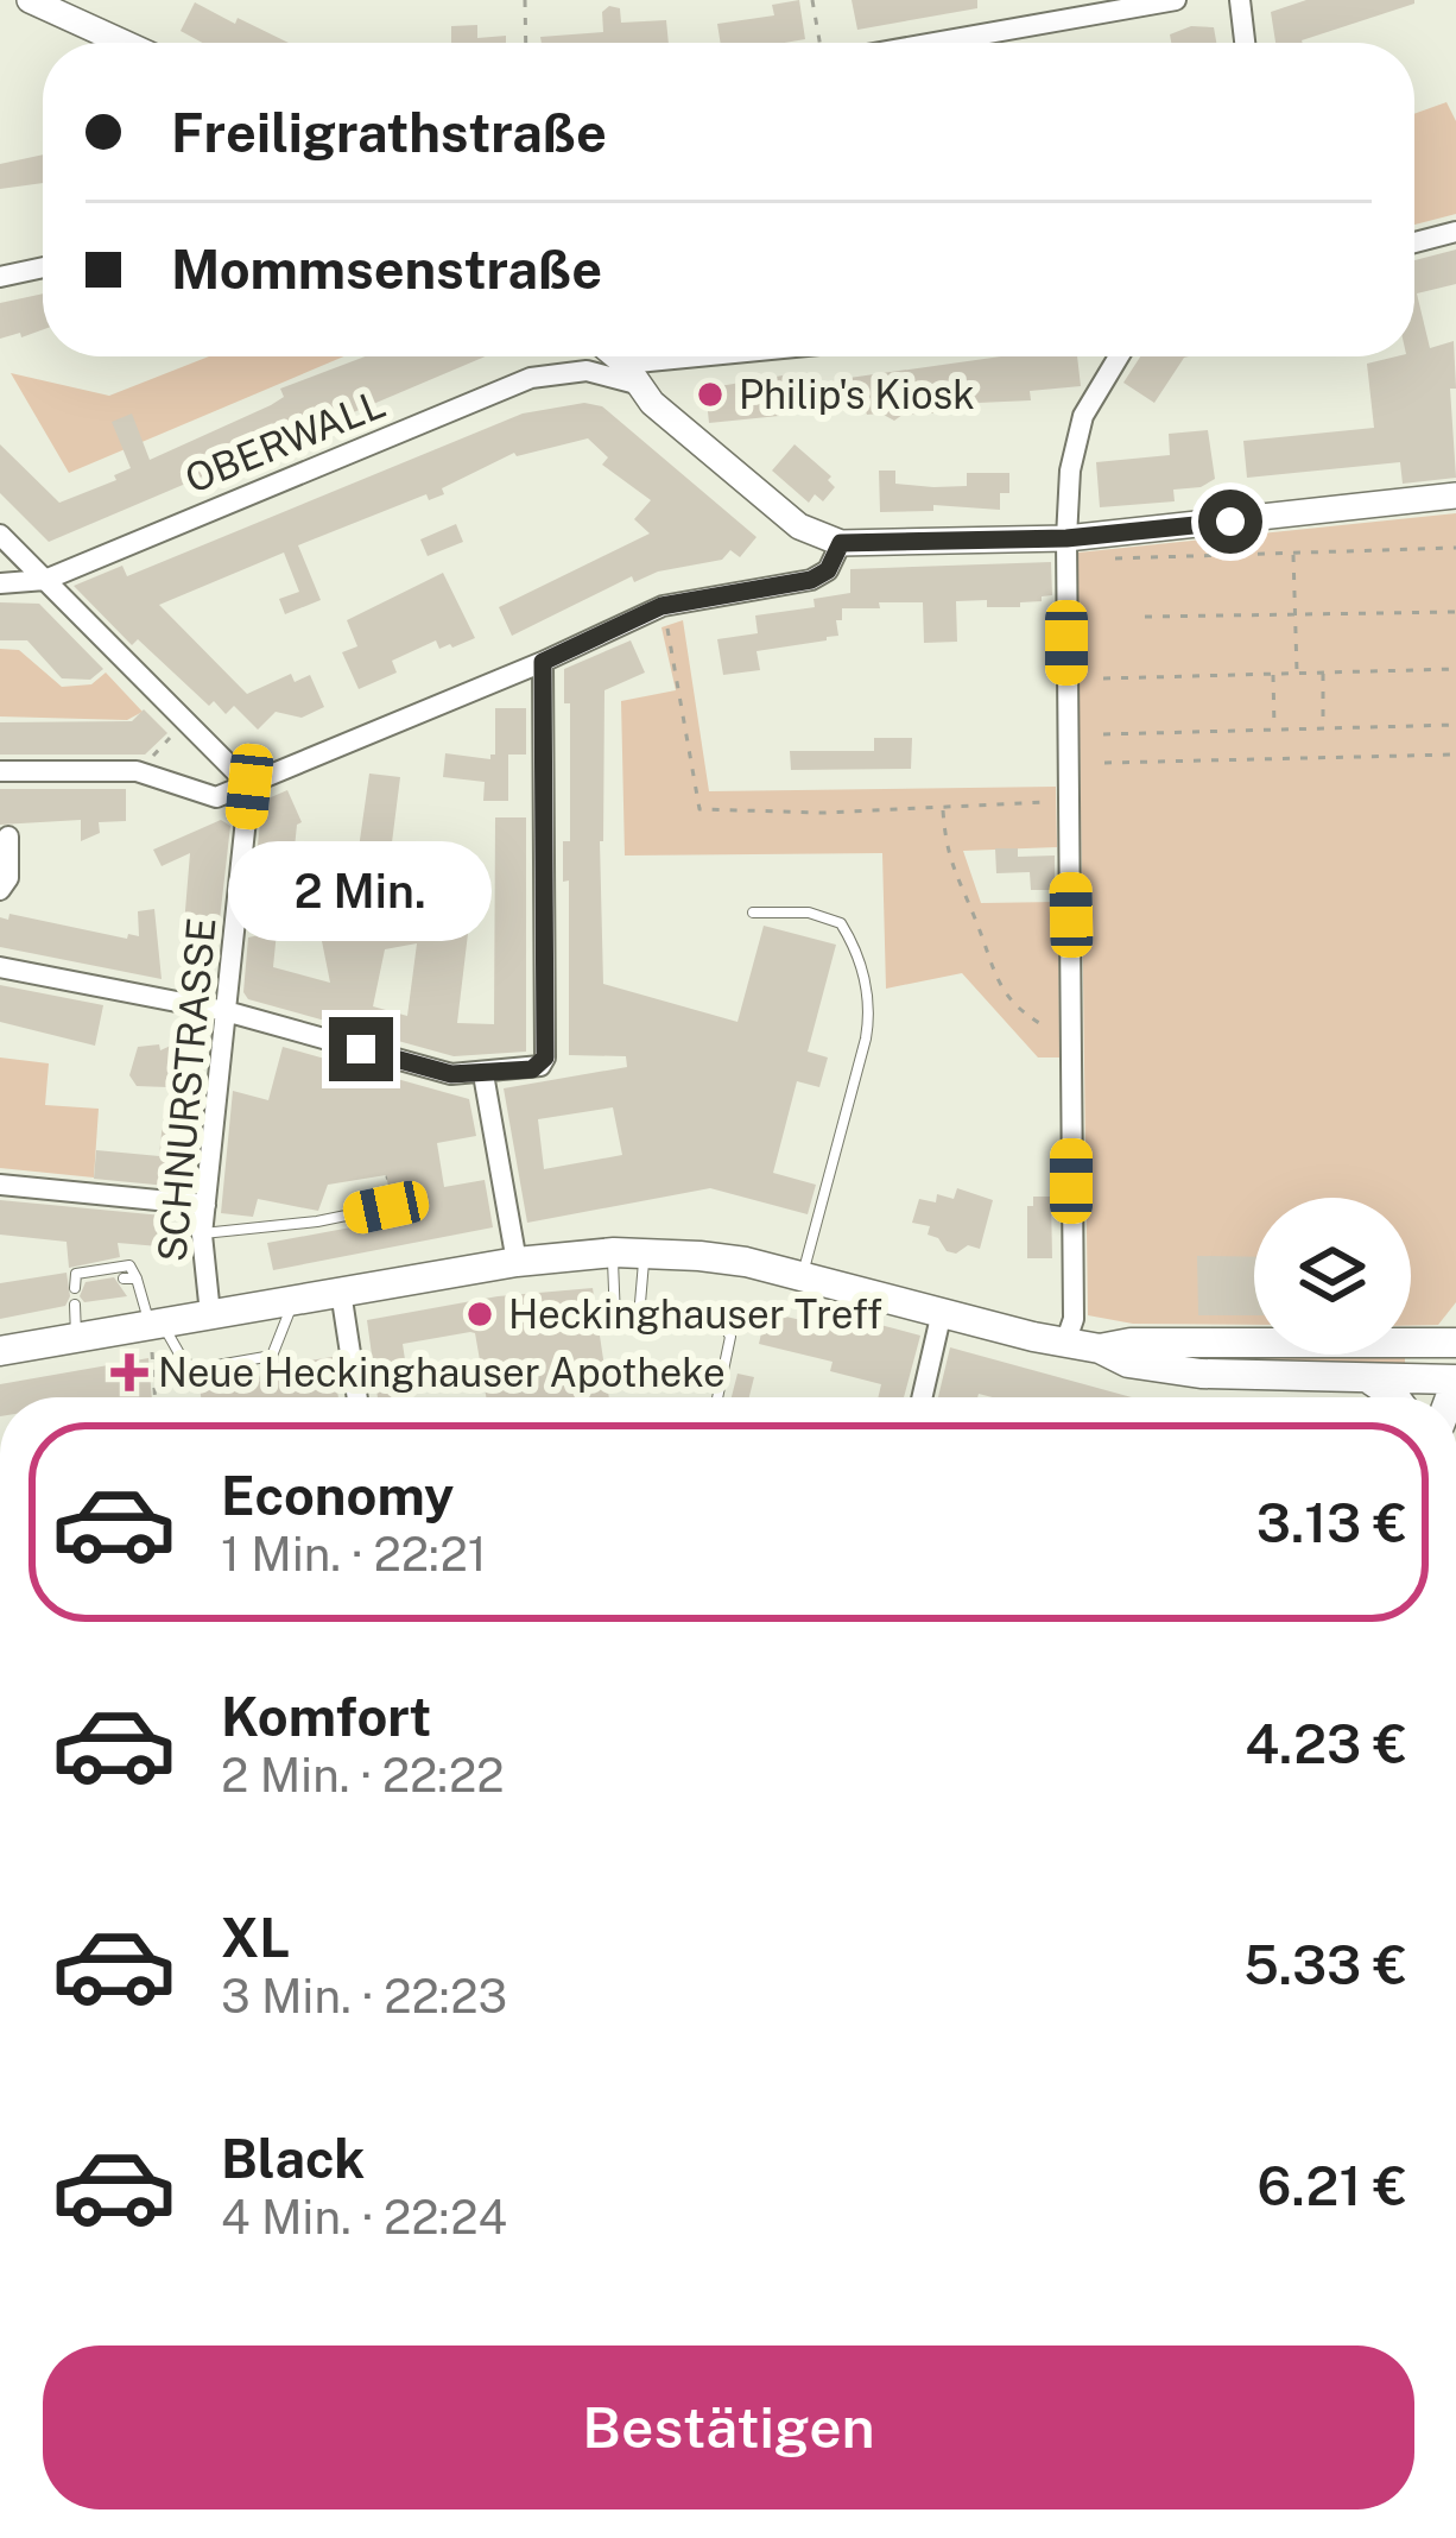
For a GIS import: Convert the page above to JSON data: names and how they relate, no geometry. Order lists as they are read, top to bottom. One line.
{"streets":{"street":["OBERWALL","SCHNURSTRASSE"]},"places":{"other":["Philip's Kiosk","Heckinghauser Treff"],"health":["Neue Heckinghauser Apotheke"]},"page":{"banner":["Freiligrathstraße","Mommsenstraße"],"bubble":"2 Min.","list":[{"name":"Economy","note":"1 Min. · 22:21","value":"3.13 €"},{"name":"Komfort","note":"2 Min. · 22:22","value":"4.23 €"},{"name":"XL","note":"3 Min. · 22:23","value":"5.33 €"},{"name":"Black","note":"4 Min. · 22:24","value":"6.21 €"}],"buttons":"Bestätigen"}}
